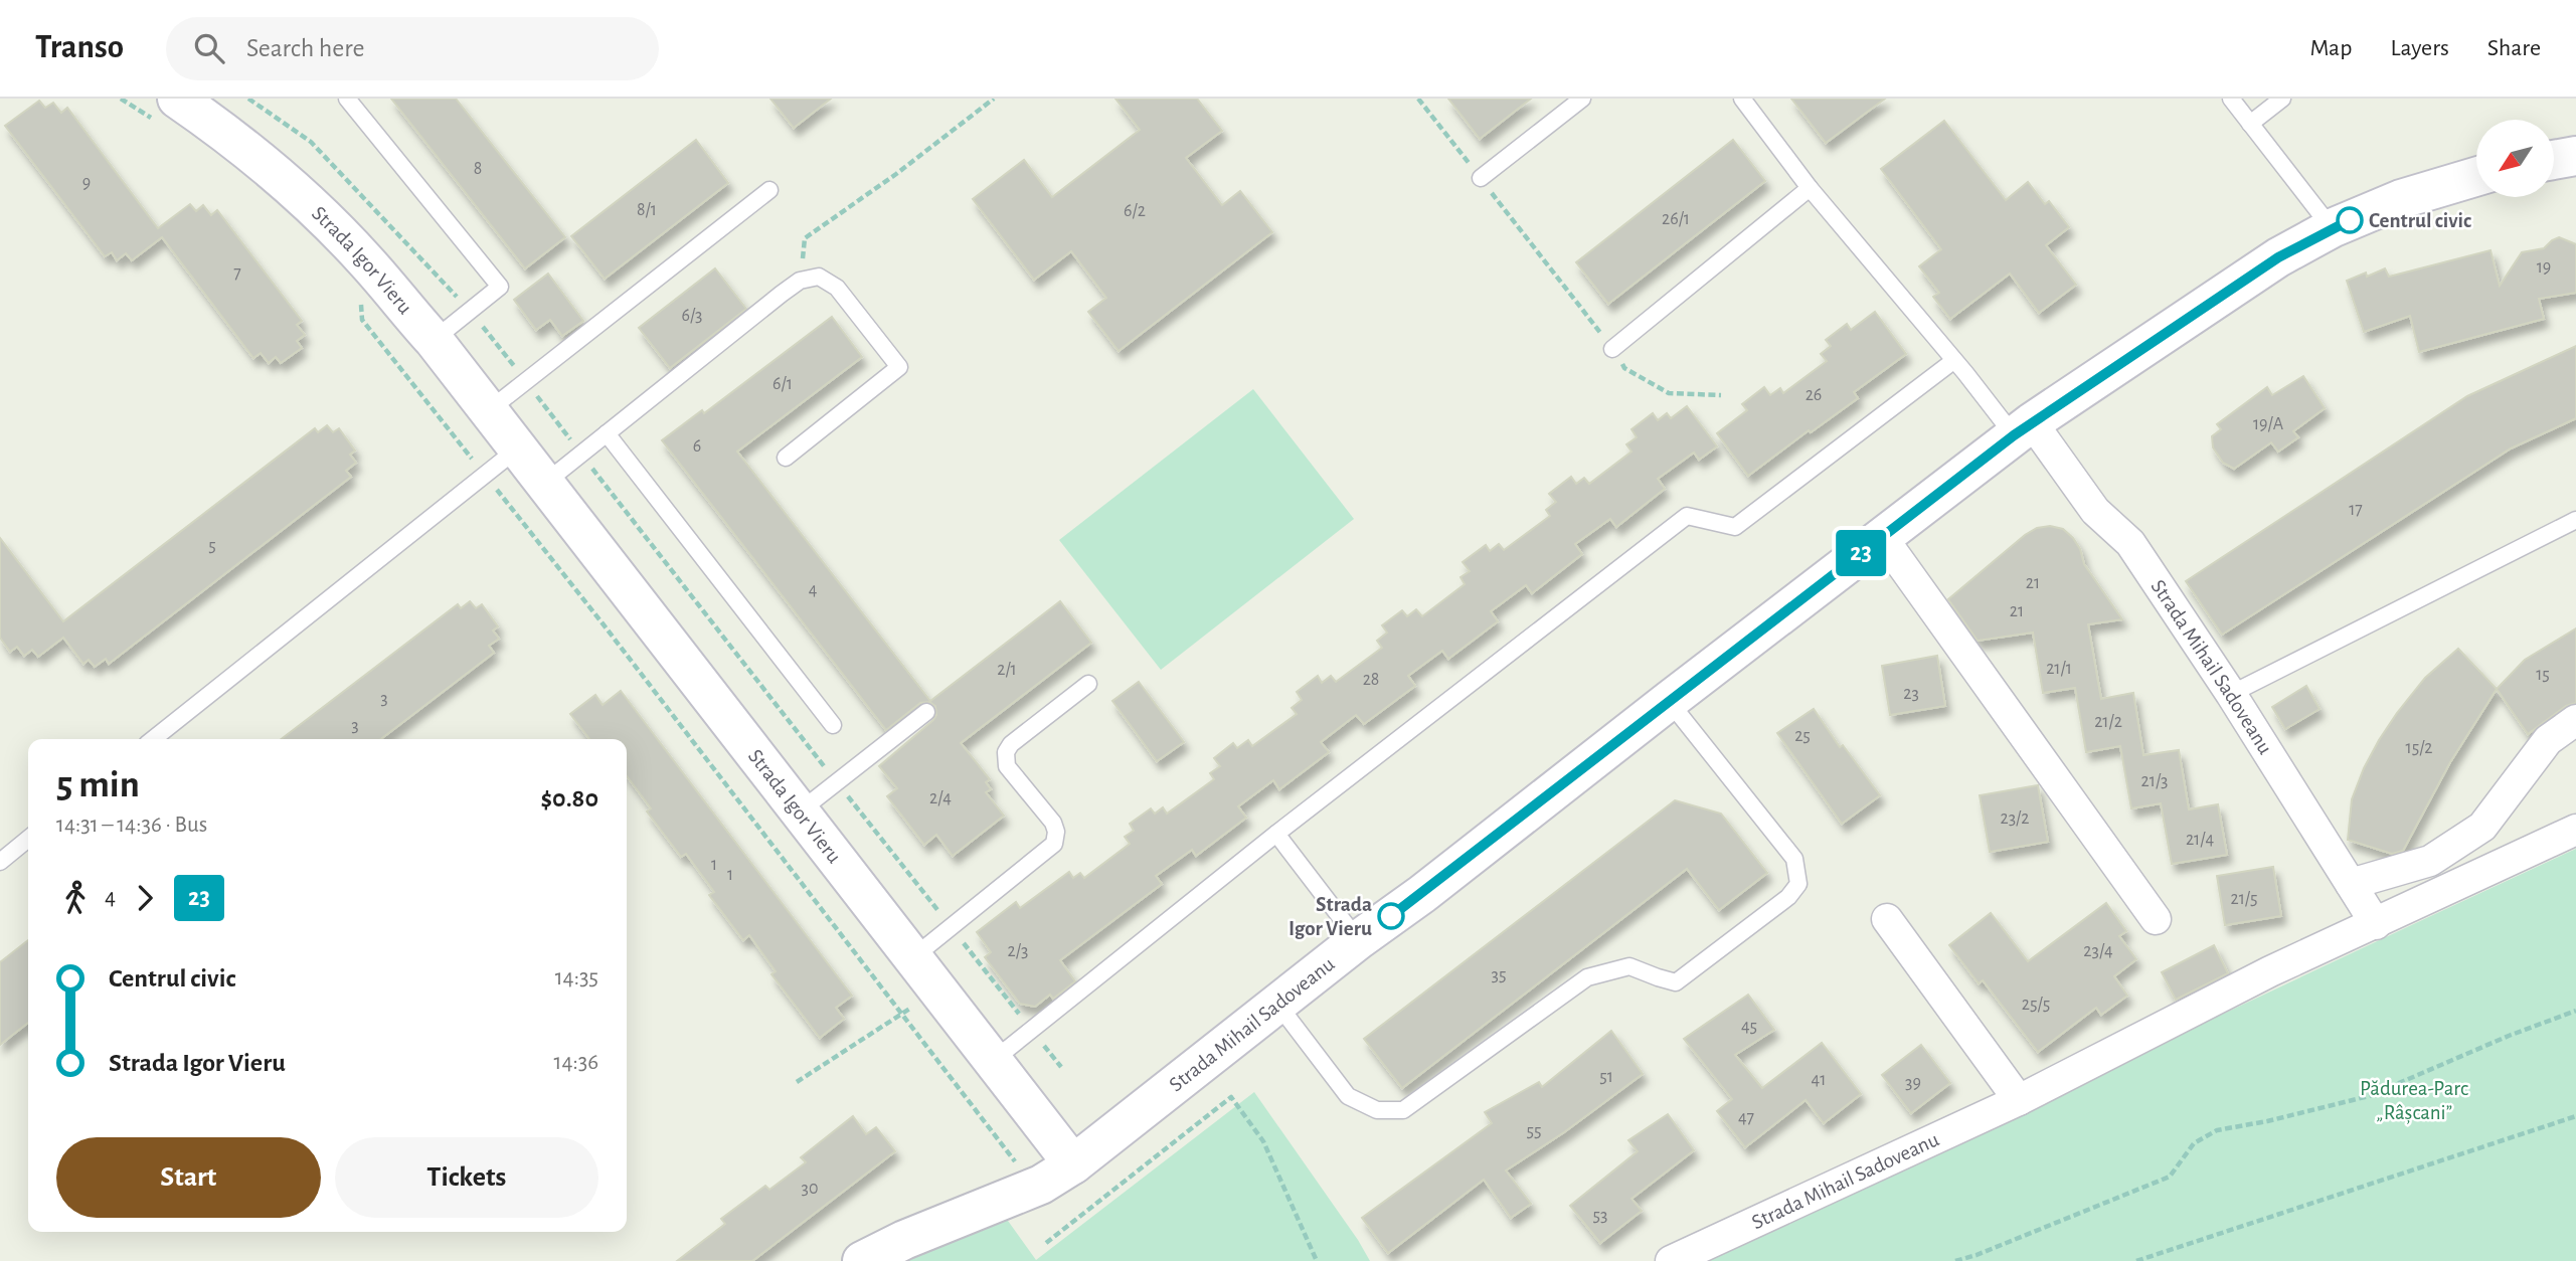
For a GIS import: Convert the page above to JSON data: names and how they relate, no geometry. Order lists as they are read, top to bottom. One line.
{"streets":{"main road":["Strada Igor Vieru","Strada Mihail Sadoveanu"]},"crossings":[["Strada Igor Vieru","Strada Mihail Sadoveanu"]],"parks":["Pădurea-Parc „Râșcani”"],"places":["Centrul civic","Strada Igor Vieru"],"lines":["bus line 23"],"house_numbers":["8","9","8/1","6/2","26/1","19","7","6/3","6/1","26","19/A","6","17","5","21","4","21","21/1","2/1","15","28","23","3","21/2","3","25","15/2","21/3","2/4","23/2","21/4","1","1","21/5","2/3","23/4","35","25/5","45","51","41","39","47","55","30","53"],"north":"bottom left","page":{"header":"Transo","search":"Search here","nav":["Map","Layers","Share"],"on_map":"23","heading":["5 min","14:31 – 14:36 · Bus","$0.80"],"legs":["4","23"],"list":[{"name":"Centrul civic","value":"14:35"},{"name":"Strada Igor Vieru","value":"14:36"}],"buttons":["Start","Tickets"]}}
